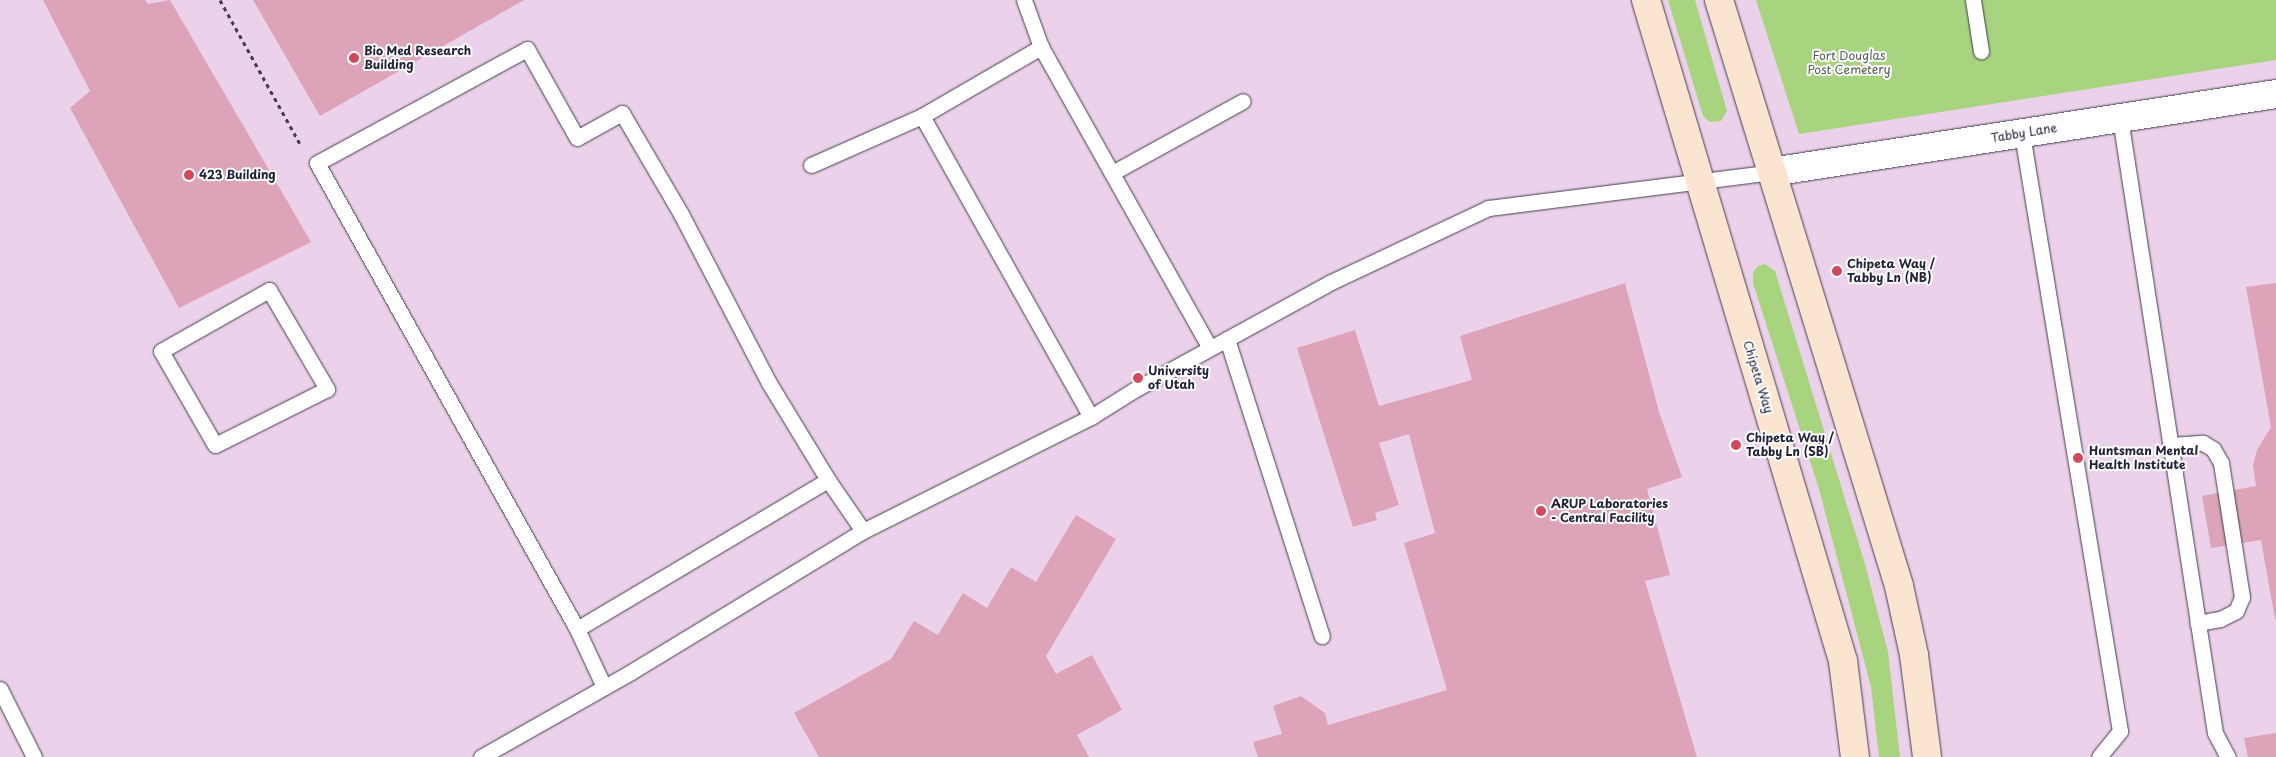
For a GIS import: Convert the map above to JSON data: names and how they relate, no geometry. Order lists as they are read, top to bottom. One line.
{"streets":{"street":["Tabby Lane","Chipeta Way"]},"parks":["Fort Douglas Post Cemetery"],"places":["Bio Med Research Building","423 Building","Chipeta Way / Tabby Ln (NB)","University of Utah","Chipeta Way / Tabby Ln (SB)","Huntsman Mental Health Institute","ARUP Laboratories - Central Facility"]}
